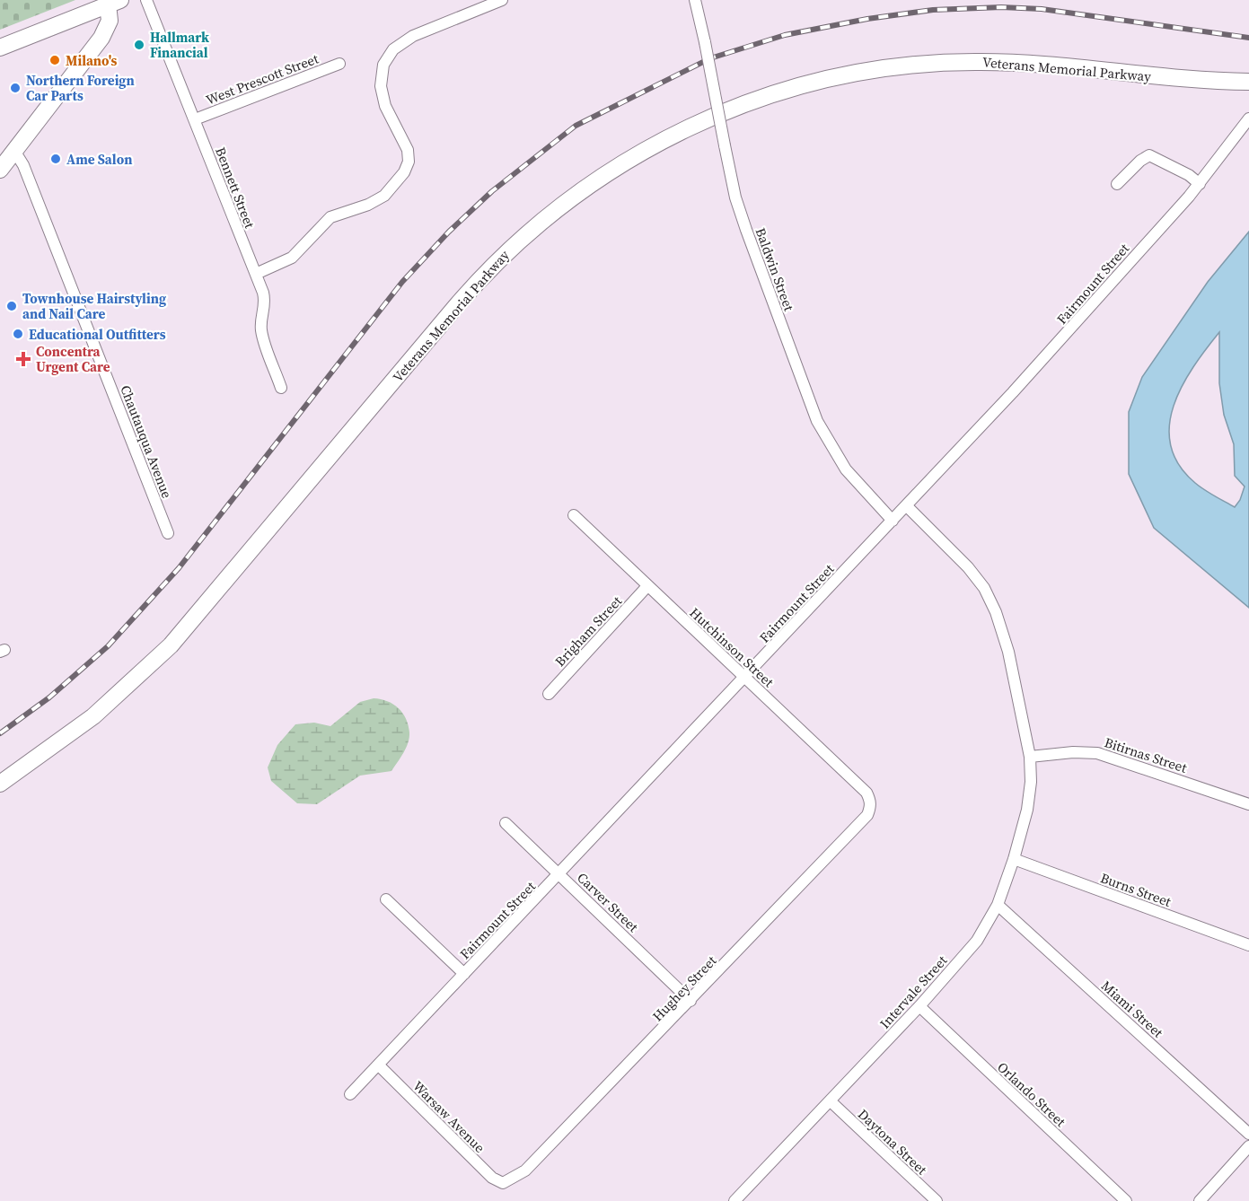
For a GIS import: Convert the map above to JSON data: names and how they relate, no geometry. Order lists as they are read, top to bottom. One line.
{"streets":{"main road":["Veterans Memorial Parkway"],"street":["West Prescott Street","Bennett Street","Baldwin Street","Fairmount Street","Chautauqua Avenue","Brigham Street","Hutchinson Street","Bitirnas Street","Burns Street","Carver Street","Hughey Street","Intervale Street","Miami Street","Orlando Street","Warsaw Avenue","Daytona Street"]},"crossings":[["West Prescott Street","Bennett Street"],["Baldwin Street","Fairmount Street"],["Fairmount Street","Hutchinson Street"],["Fairmount Street","Carver Street"],["Fairmount Street","Intervale Street"],["Fairmount Street","Warsaw Avenue"],["Brigham Street","Hutchinson Street"],["Hutchinson Street","Hughey Street"],["Bitirnas Street","Intervale Street"],["Burns Street","Intervale Street"],["Carver Street","Hughey Street"],["Hughey Street","Warsaw Avenue"],["Intervale Street","Miami Street"],["Intervale Street","Orlando Street"],["Intervale Street","Daytona Street"]],"places":{"other":["Hallmark Financial","Milano's","Northern Foreign Car Parts","Ame Salon","Townhouse Hairstyling and Nail Care","Educational Outfitters"],"health":["Concentra Urgent Care"]}}
